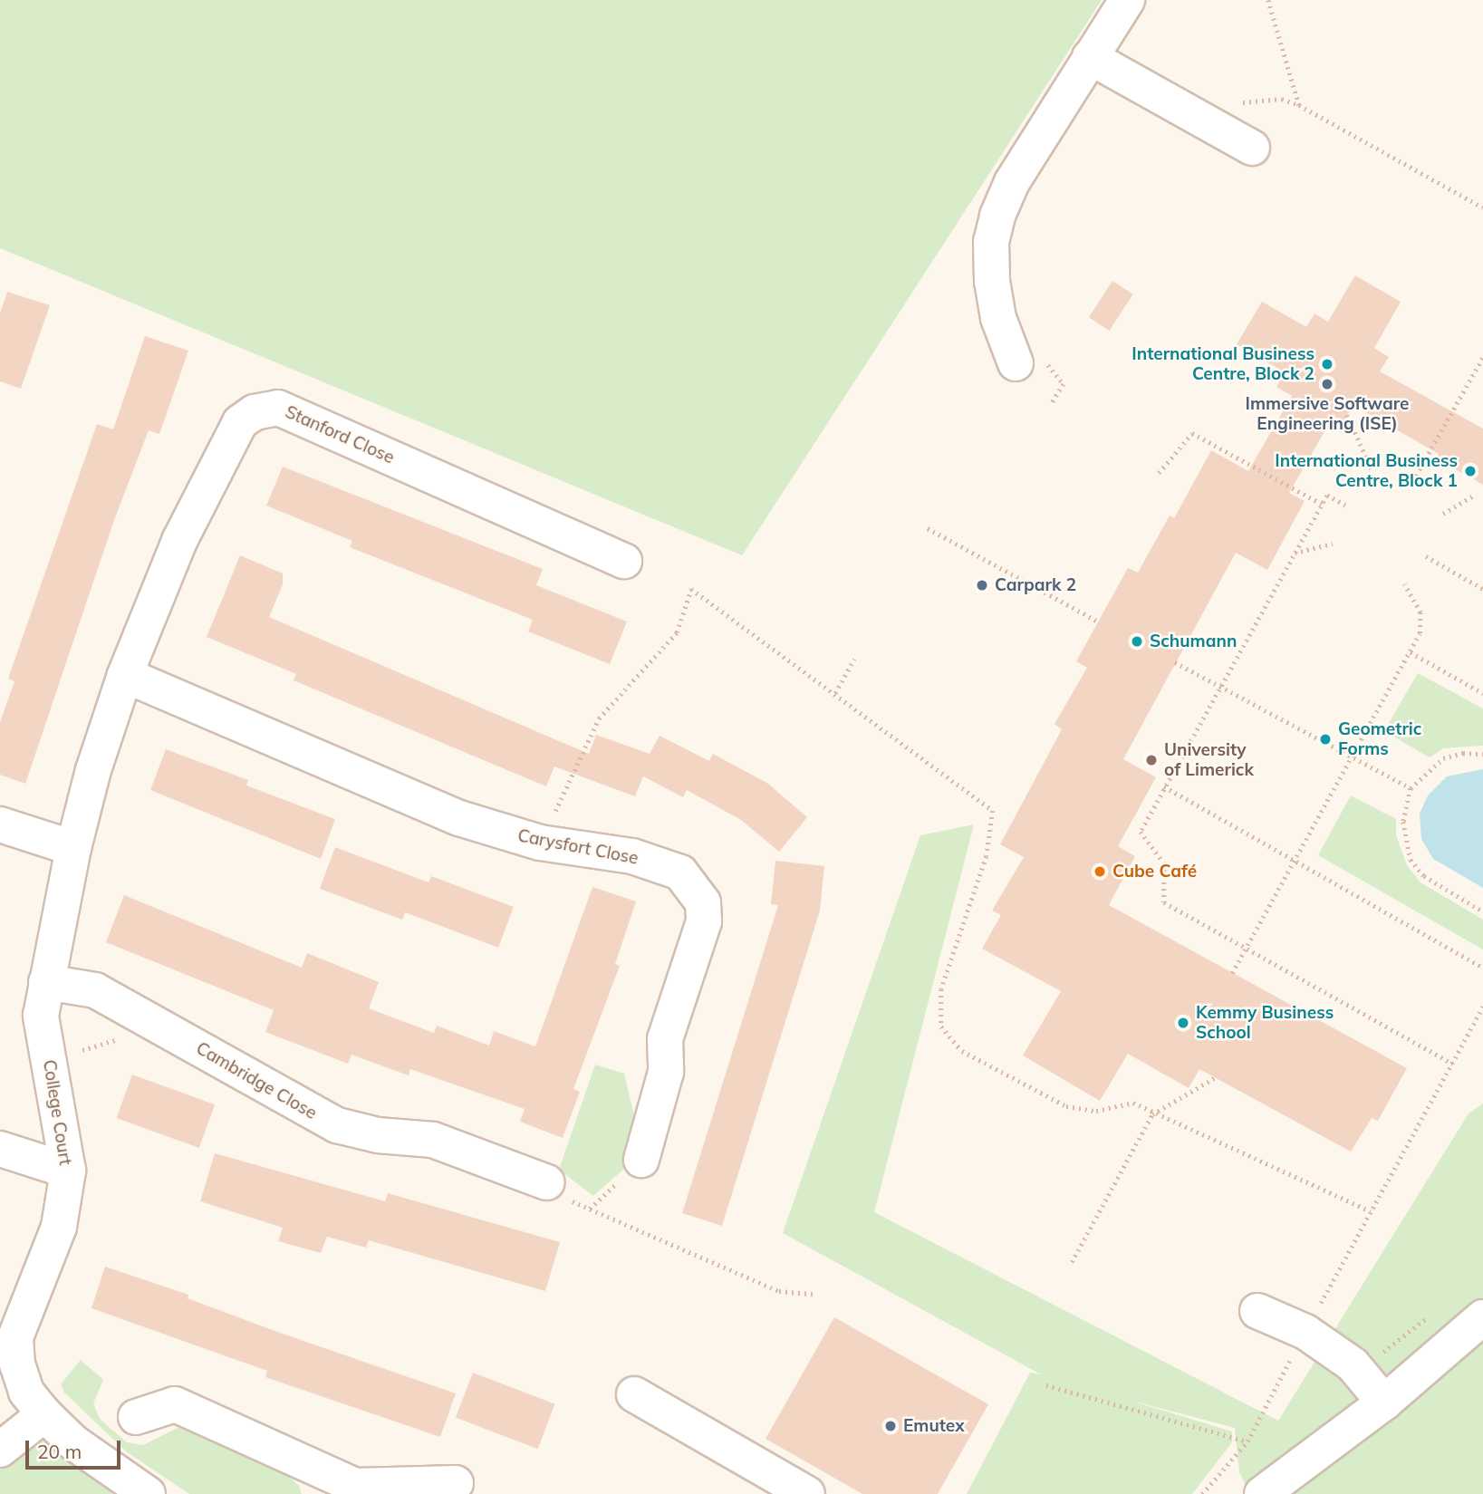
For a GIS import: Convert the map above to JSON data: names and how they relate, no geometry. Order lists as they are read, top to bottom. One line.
{"streets":{"street":["Stanford Close","Carysfort Close","Cambridge Close","College Court"]},"crossings":[["Stanford Close","Carysfort Close"],["Stanford Close","College Court"],["Carysfort Close","College Court"],["Cambridge Close","College Court"]],"places":["International Business Centre, Block 2","Immersive Software Engineering (ISE)","International Business Centre, Block 1","Carpark 2","Schumann","Geometric Forms","University of Limerick","Cube Café","Kemmy Business School","Emutex"],"scale_bar":"20 m"}
